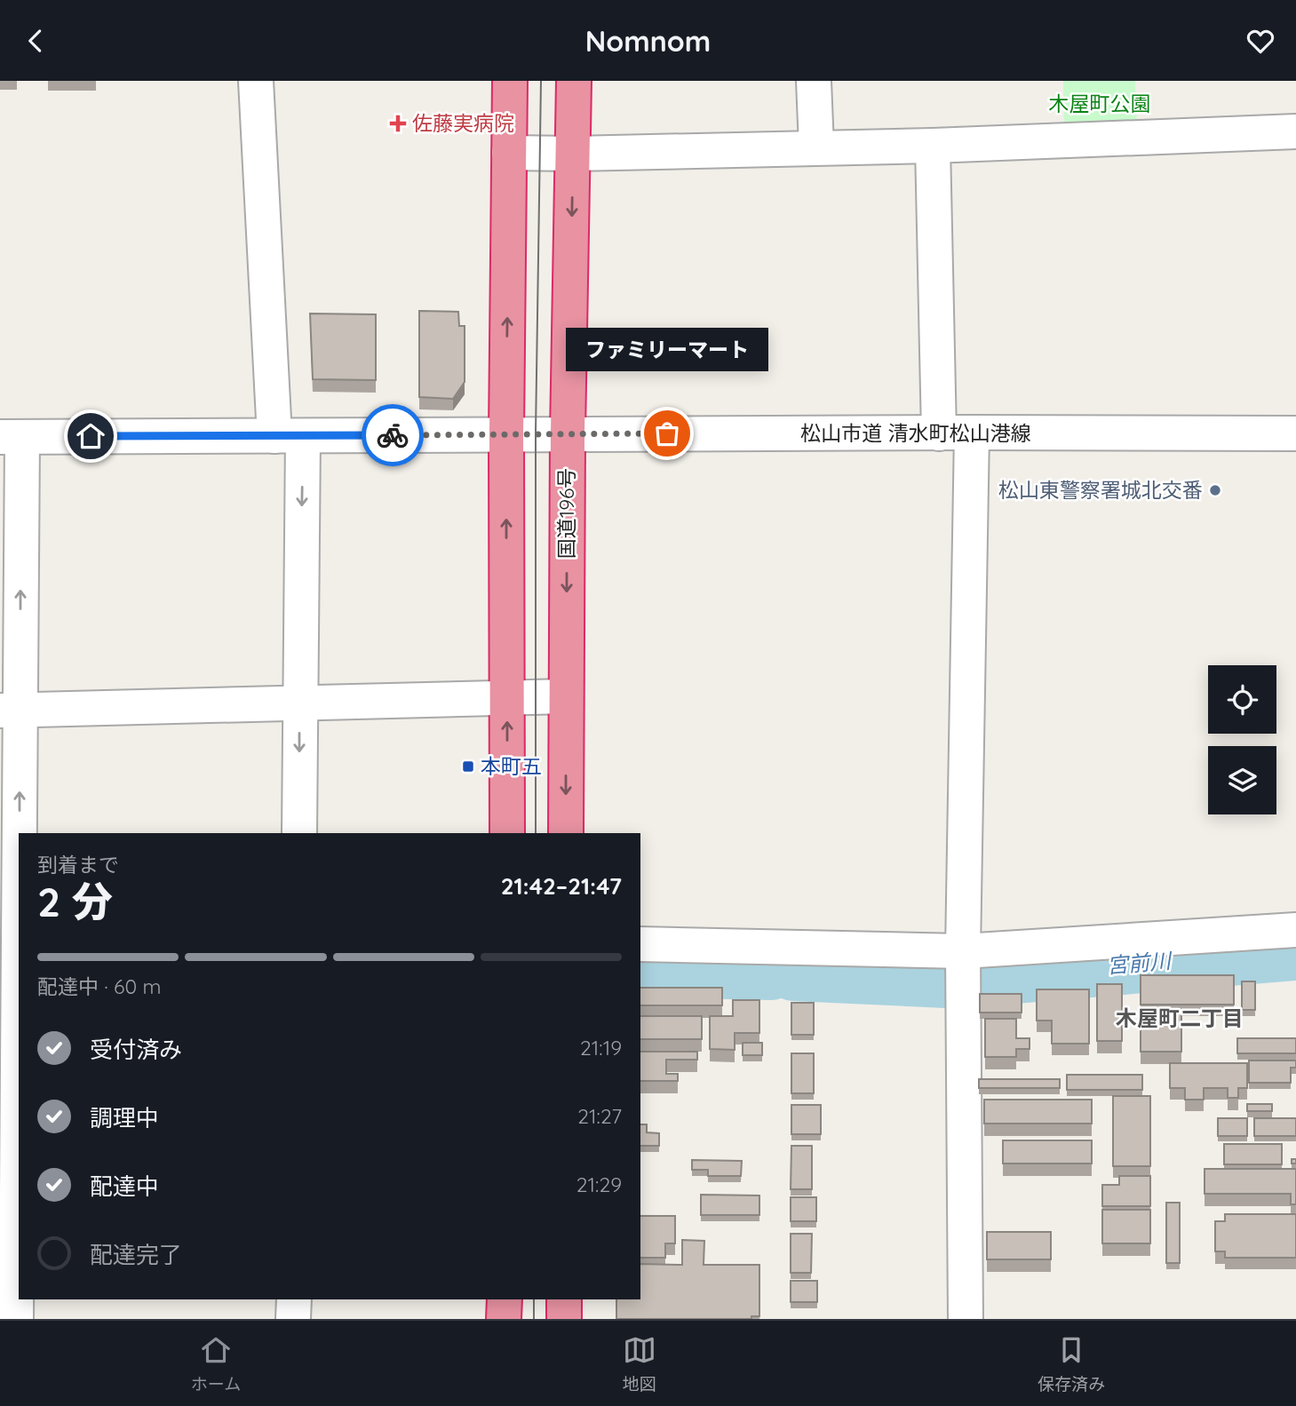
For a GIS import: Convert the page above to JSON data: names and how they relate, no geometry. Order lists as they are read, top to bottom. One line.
{"streets":{"highway":["国道196号"],"street":["松山市道 清水町松山港線"]},"crossings":[["松山市道 清水町松山港線","国道196号"]],"districts":["木屋町二丁目"],"water":["宮前川"],"parks":["木屋町公園"],"places":{"health":["佐藤実病院"],"other":["ファミリーマート","松山東警察署城北交番"],"transit":["本町五"]},"page":{"header":"Nomnom","bubble":"ファミリーマート","heading":["2 分","到着まで","21:42–21:47"],"bar":"配達中 · 60 m","list":[["受付済み","21:19"],["調理中","21:27"],["配達中","21:29"],"配達完了"],"tabs":["ホーム","地図","保存済み"]}}
